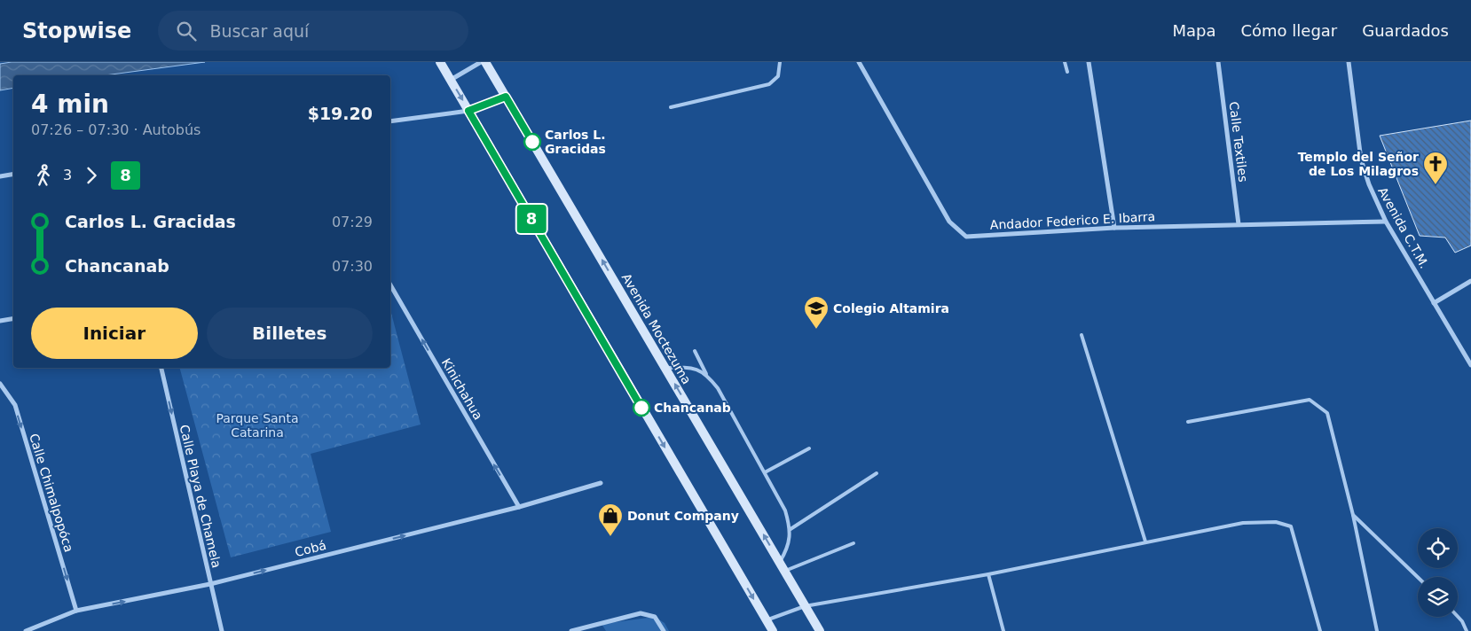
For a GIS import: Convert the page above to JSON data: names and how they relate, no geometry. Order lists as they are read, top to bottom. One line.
{"streets":{"street":["Calle Textiles","Andador Federico E. Ibarra","Avenida C.T.M.","Avenida Moctezuma","Kinichahua","Calle Chimalpopóca","Calle Playa de Chamela","Cobá"]},"crossings":[["Calle Textiles","Andador Federico E. Ibarra"],["Andador Federico E. Ibarra","Avenida C.T.M."],["Kinichahua","Cobá"],["Calle Chimalpopóca","Cobá"],["Calle Playa de Chamela","Cobá"]],"one_way":["Kinichahua","Calle Chimalpopóca","Calle Playa de Chamela","Cobá"],"parks":["Parque Santa Catarina"],"places":{"other":["Carlos L. Gracidas","Chancanab"],"church":["Templo del Señor de Los Milagros"],"school or university":["Colegio Altamira"],"shop":["Donut Company"]},"lines":["bus line 8"],"page":{"header":"Stopwise","search":"Buscar aquí","nav":["Mapa","Cómo llegar","Guardados"],"on_map":"8","heading":["4 min","07:26 – 07:30 · Autobús","$19.20"],"legs":["3","8"],"list":[{"name":"Carlos L. Gracidas","value":"07:29"},{"name":"Chancanab","value":"07:30"}],"buttons":["Iniciar","Billetes"]}}
